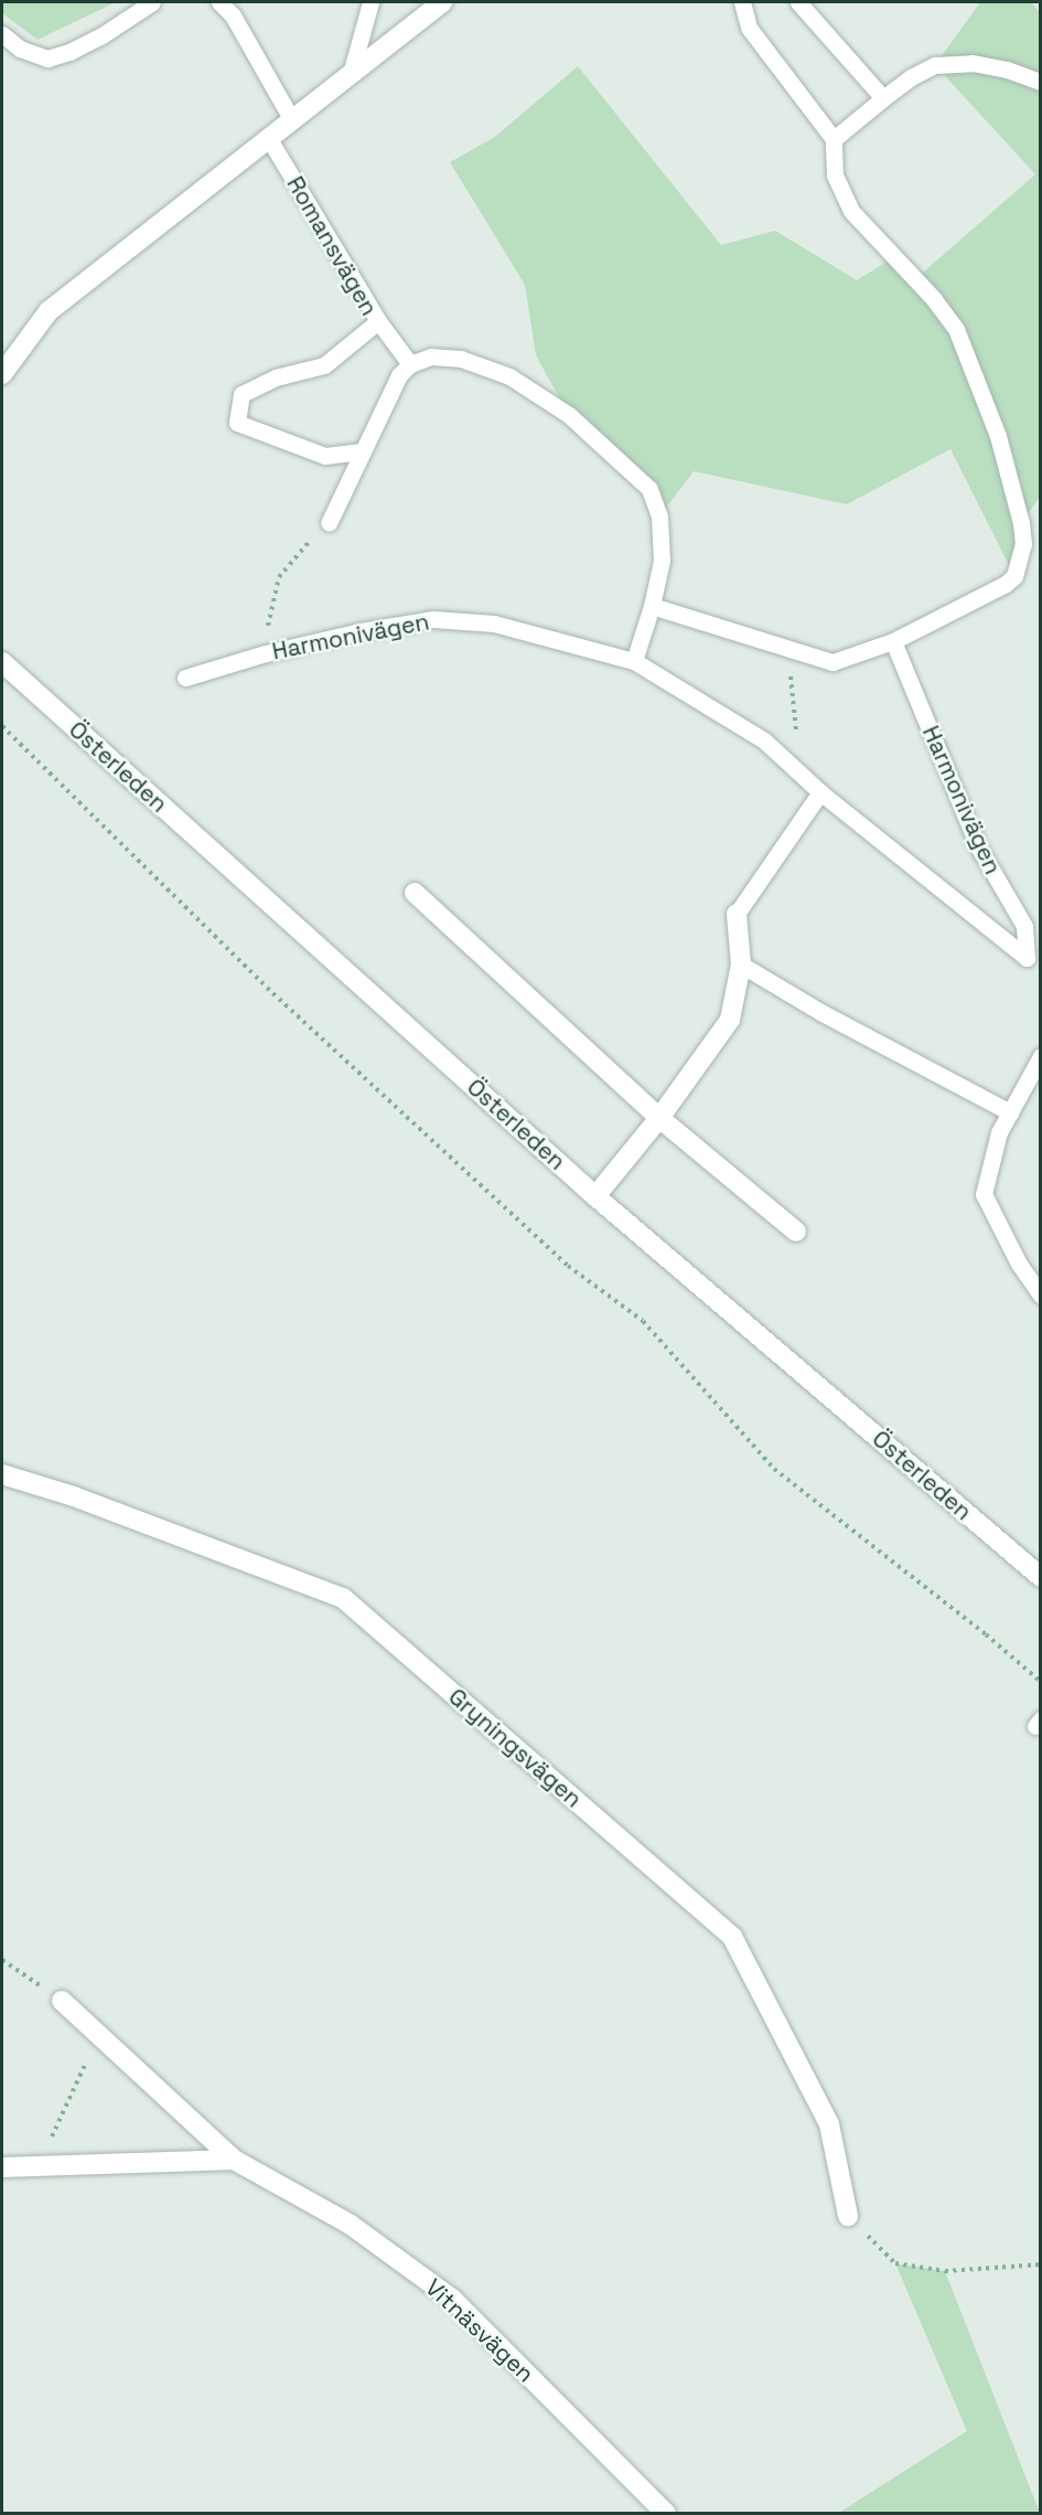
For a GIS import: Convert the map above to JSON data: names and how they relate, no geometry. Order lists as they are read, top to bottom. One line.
{"streets":{"street":["Österleden","Gryningsvägen","Vitnäsvägen"],"lane":["Romansvägen","Harmonivägen"]}}
